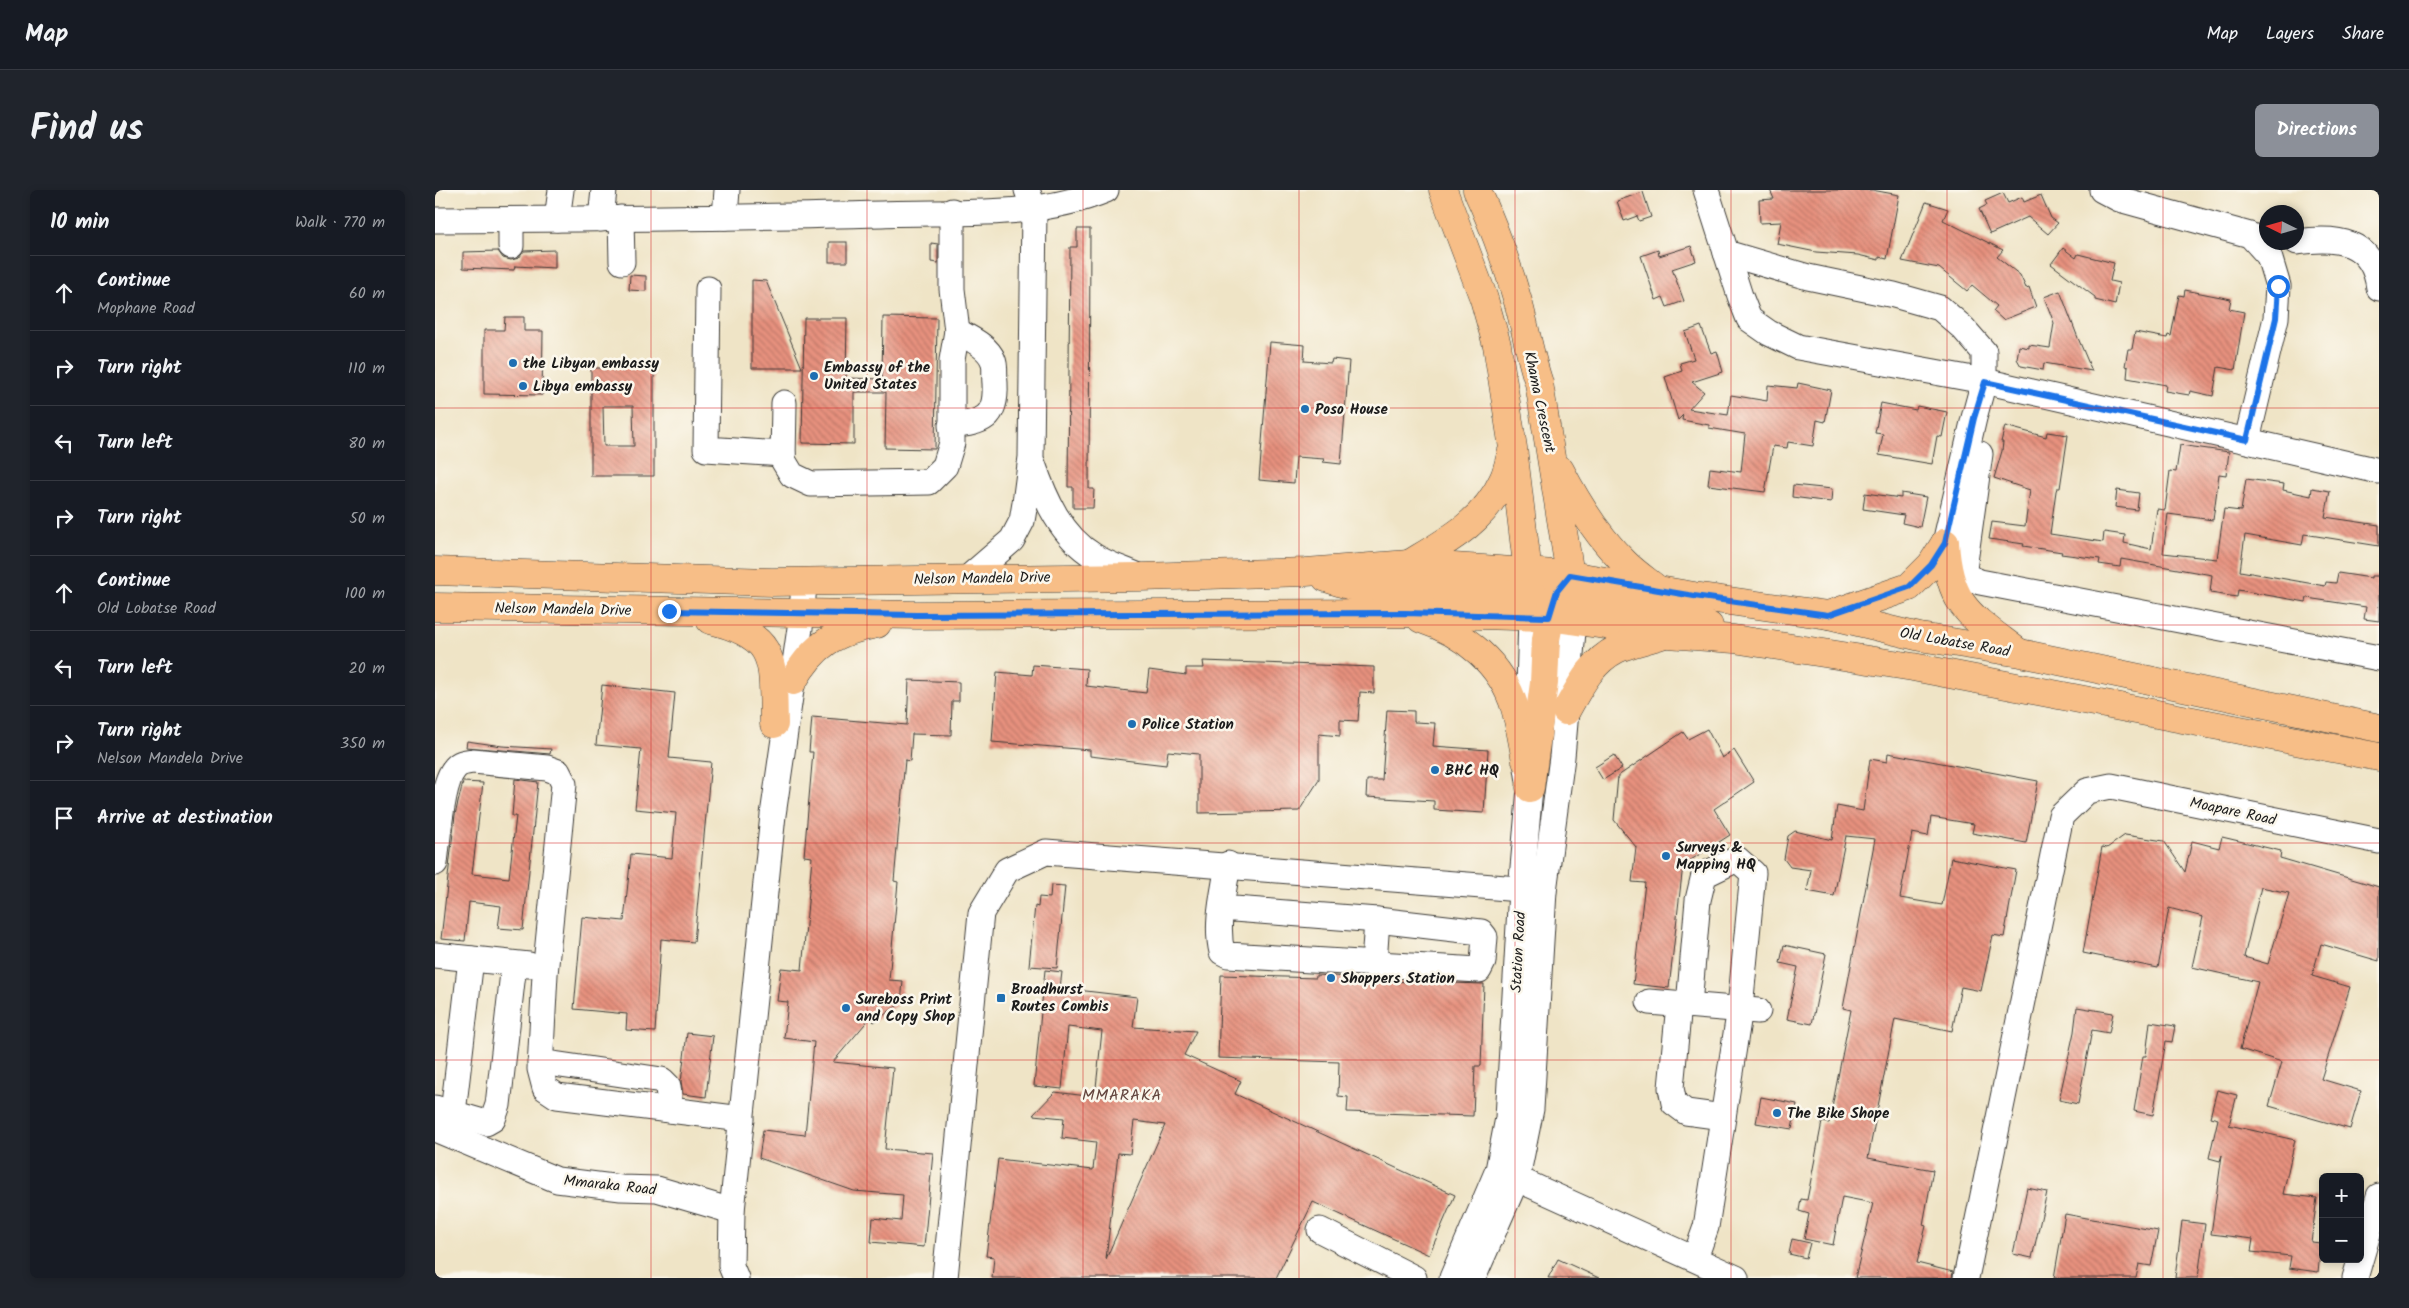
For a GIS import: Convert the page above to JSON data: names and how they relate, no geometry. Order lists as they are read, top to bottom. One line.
{"streets":{"main road":["Khama Crescent","Nelson Mandela Drive","Old Lobatse Road"],"street":["Moapare Road","Station Road","Mmaraka Road"]},"crossings":[["Khama Crescent","Nelson Mandela Drive"],["Khama Crescent","Old Lobatse Road"],["Khama Crescent","Station Road"],["Nelson Mandela Drive","Old Lobatse Road"],["Nelson Mandela Drive","Station Road"],["Old Lobatse Road","Station Road"]],"districts":["MMARAKA"],"places":{"other":["the Libyan embassy","Embassy of the United States","Libya embassy","Poso House","Police Station","BHC HQ","Surveys & Mapping HQ","Shoppers Station","Sureboss Print and Copy Shop","The Bike Shope"],"transit":["Broadhurst Routes Combis"]},"north":"left","page":{"header":"Map","nav":["Map","Layers","Share"],"title":"Find us","buttons":"Directions","heading":["10 min","Walk · 770 m"],"list":[["Continue","Mophane Road","60 m"],["Turn right","110 m"],["Turn left","80 m"],["Turn right","50 m"],["Continue","Old Lobatse Road","100 m"],["Turn left","20 m"],["Turn right","Nelson Mandela Drive","350 m"],"Arrive at destination"],"map_buttons":["+","−"]}}
